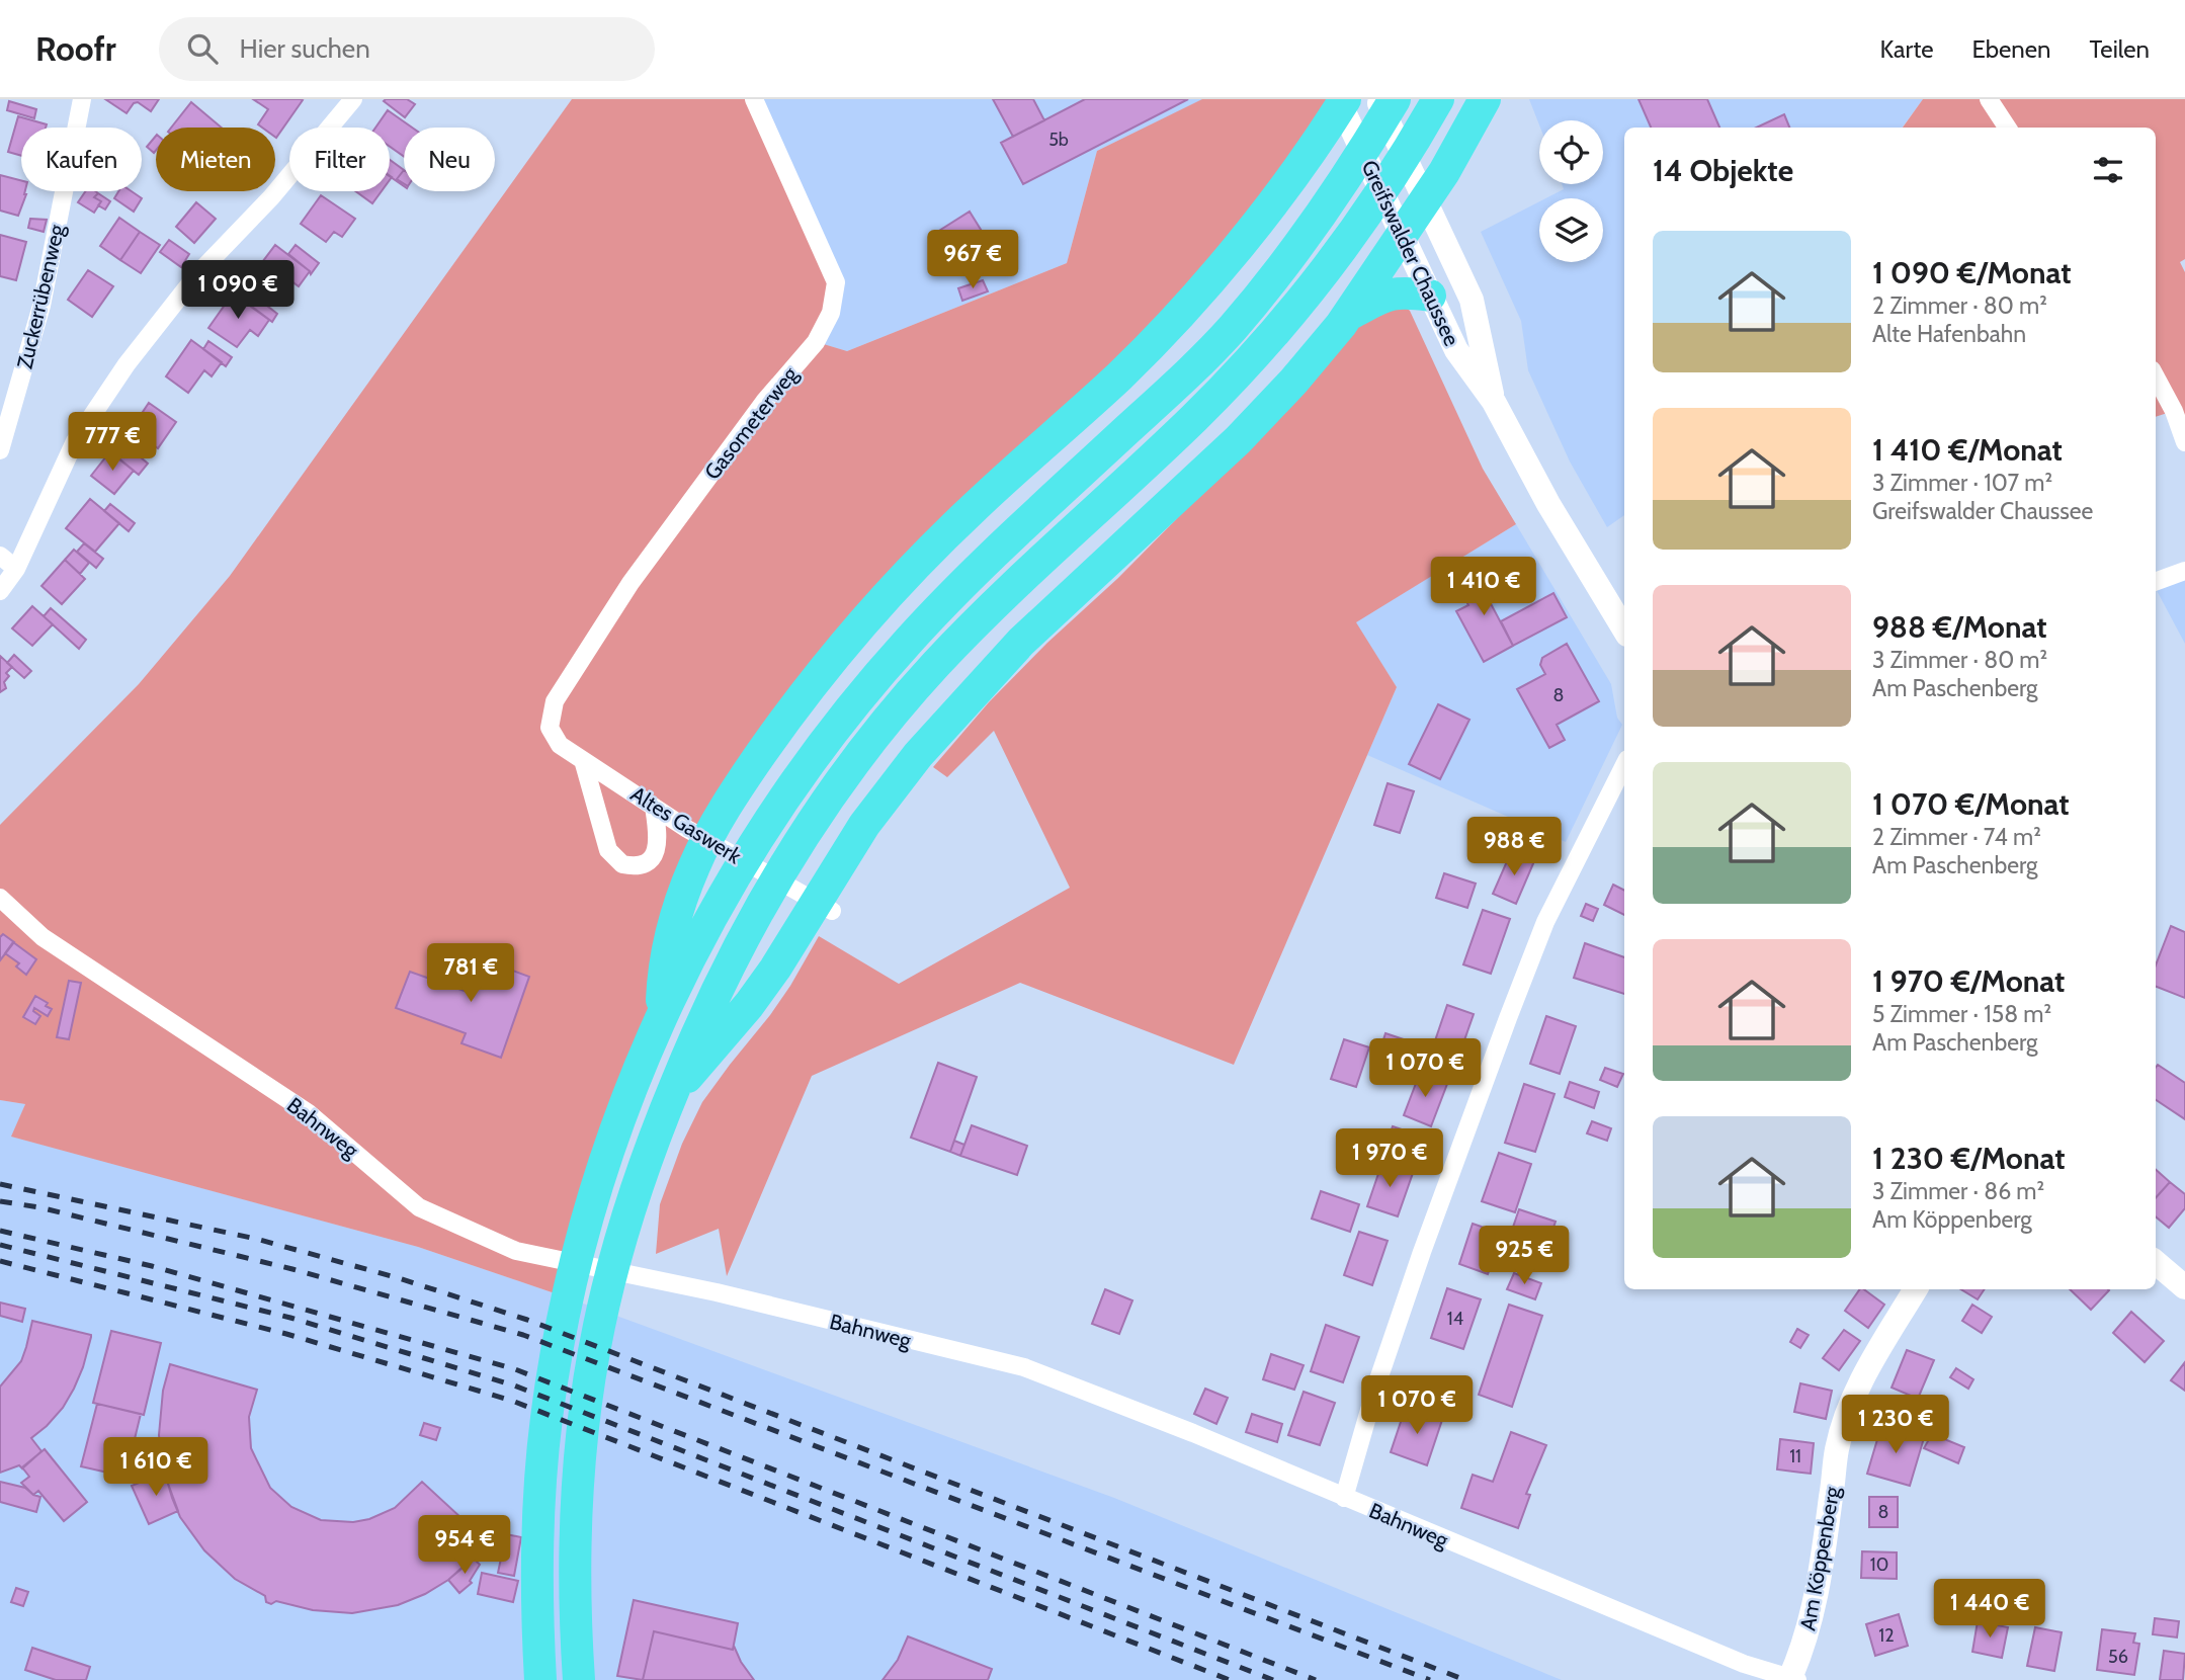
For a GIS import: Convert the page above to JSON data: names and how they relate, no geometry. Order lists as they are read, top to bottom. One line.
{"streets":{"main road":["Greifswalder Chaussee","Am Köppenberg"],"street":["Zuckerrübenweg","Gasometerweg","Altes Gaswerk","Bahnweg"]},"crossings":[["Gasometerweg","Altes Gaswerk"],["Bahnweg","Am Köppenberg"]],"house_numbers":["5b","8","14","11","8","10","12","56"],"page":{"header":"Roofr","search":"Hier suchen","nav":["Karte","Ebenen","Teilen"],"chip":["Kaufen","Mieten","Filter","Neu"],"heading":"14 Objekte","list":[{"name":"1 090 €/Monat","note":"2 Zimmer · 80 m² · Alte Hafenbahn"},{"name":"1 410 €/Monat","note":"3 Zimmer · 107 m² · Greifswalder Chaussee"},{"name":"988 €/Monat","note":"3 Zimmer · 80 m² · Am Paschenberg"},{"name":"1 070 €/Monat","note":"2 Zimmer · 74 m² · Am Paschenberg"},{"name":"1 970 €/Monat","note":"5 Zimmer · 158 m² · Am Paschenberg"},{"name":"1 230 €/Monat","note":"3 Zimmer · 86 m² · Am Köppenberg"}],"price":["967 €","1 090 €","777 €","1 410 €","988 €","781 €","1 070 €","1 970 €","925 €","1 070 €","1 230 €","1 610 €","954 €","1 440 €"]}}
